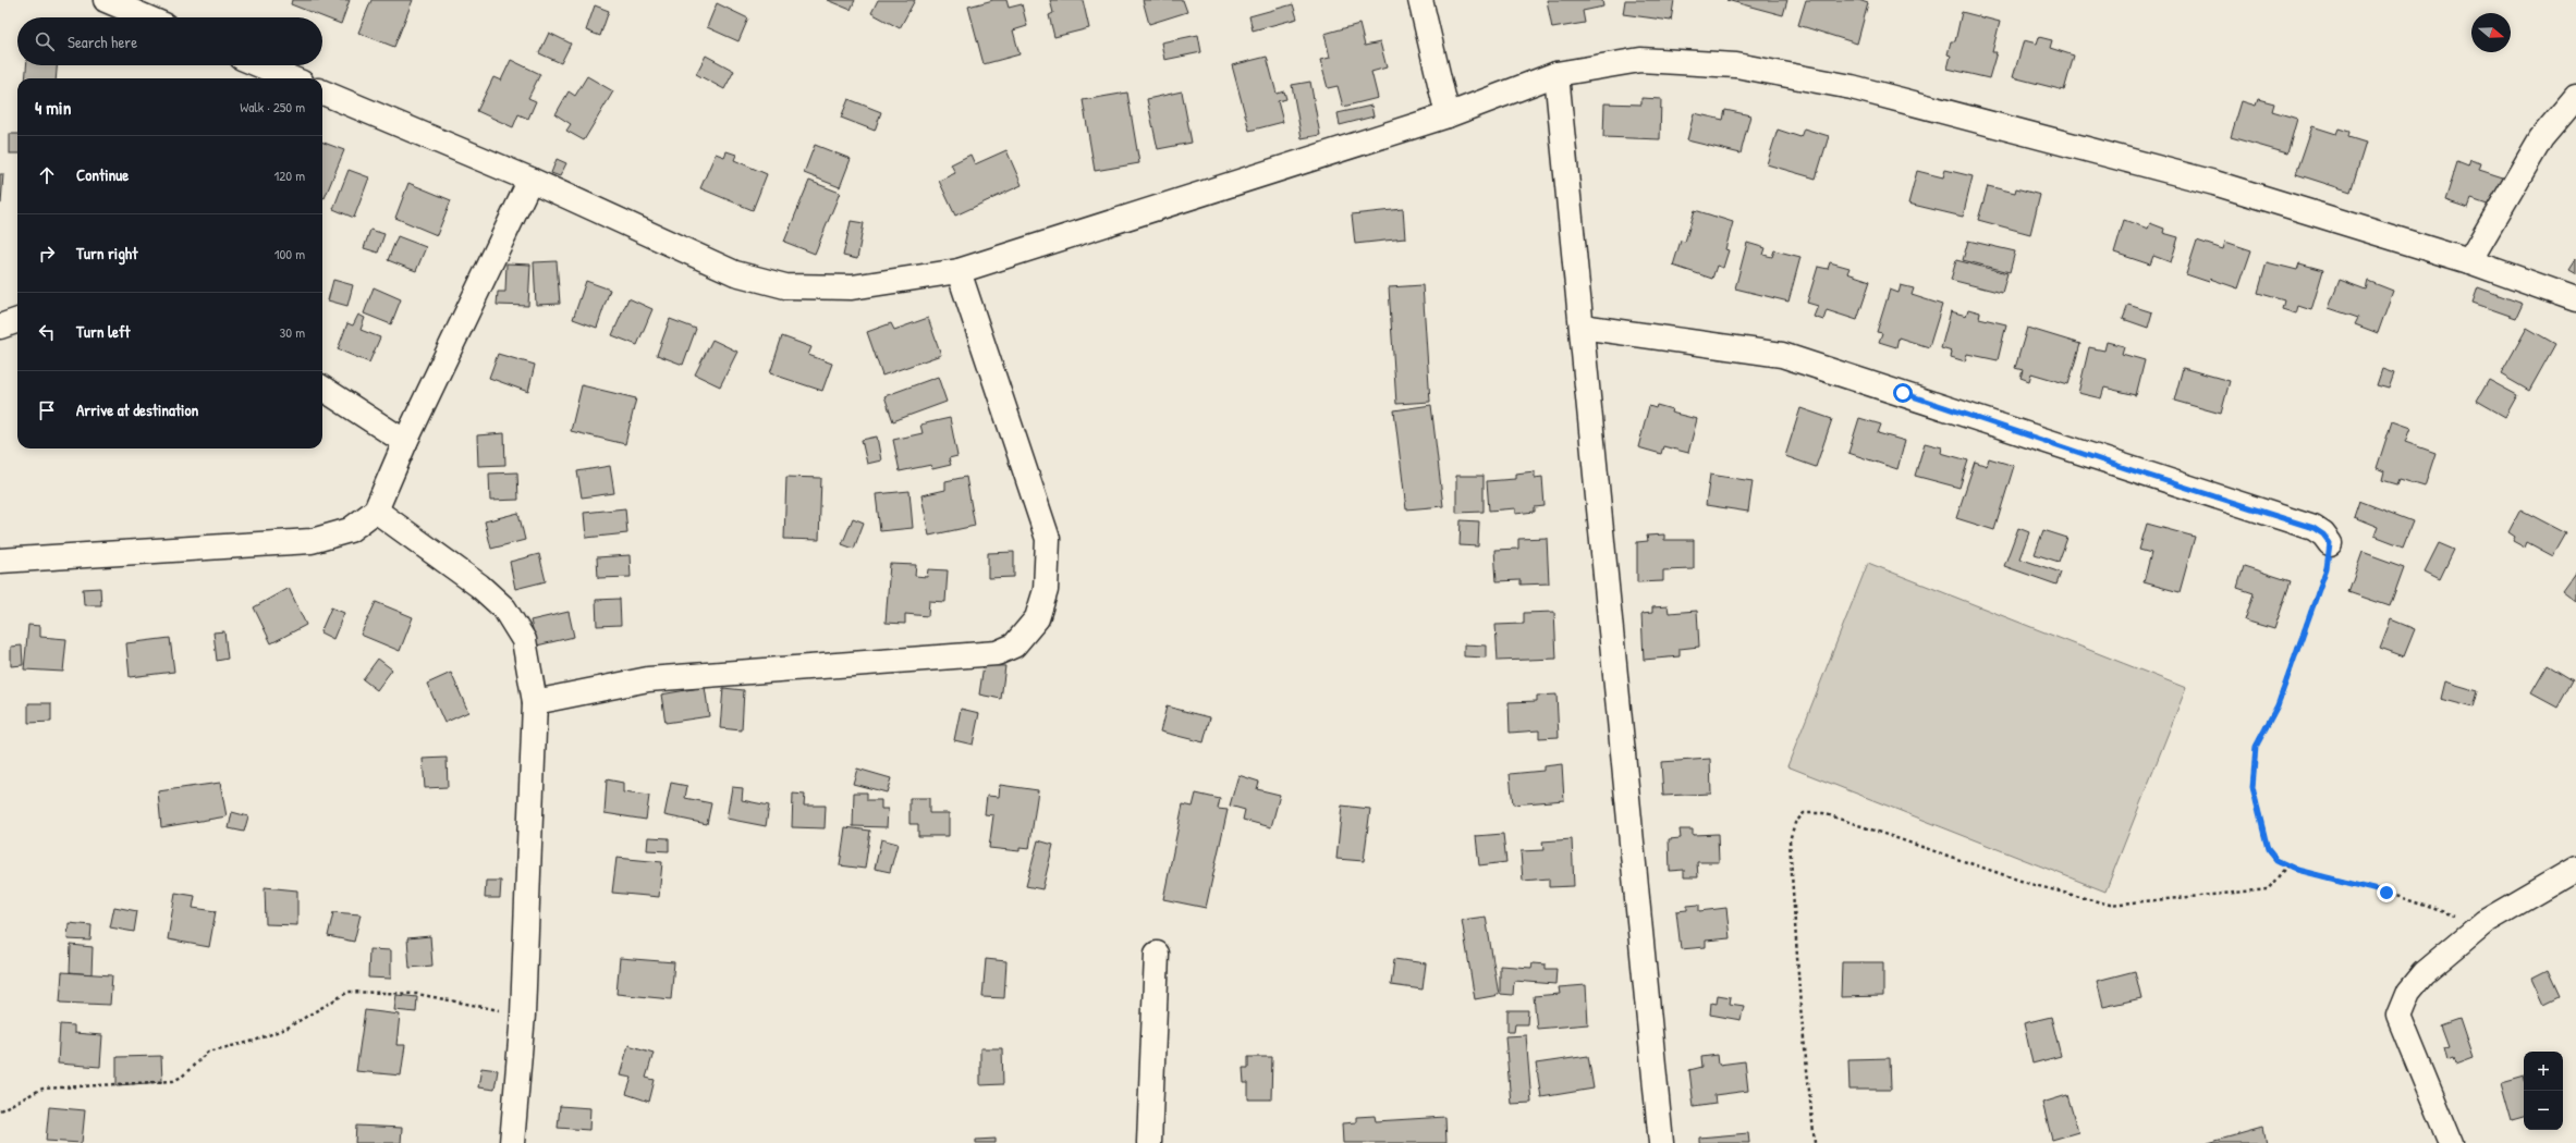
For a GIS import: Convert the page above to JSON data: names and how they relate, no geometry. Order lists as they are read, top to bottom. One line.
{"north":"right","page":{"search":"Search here","heading":["4 min","Walk · 250 m"],"list":[["Continue","120 m"],["Turn right","100 m"],["Turn left","30 m"],"Arrive at destination"],"map_buttons":["+","−"]}}
